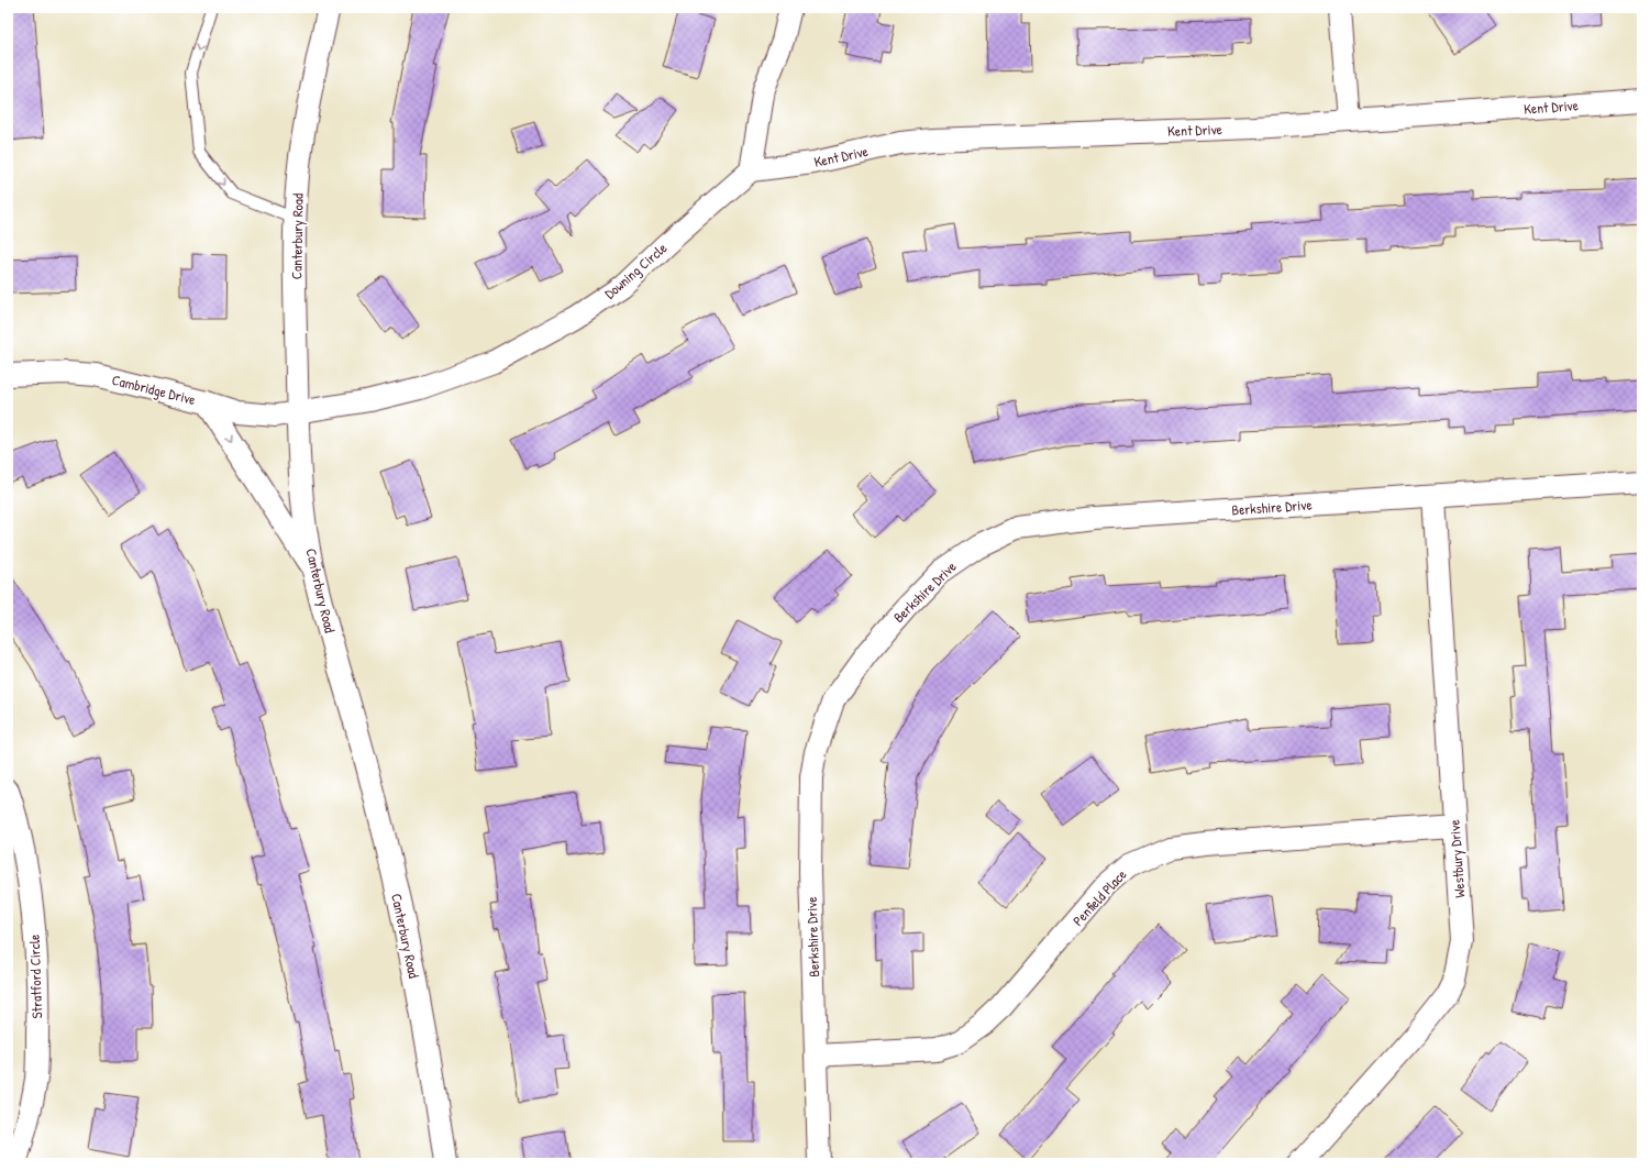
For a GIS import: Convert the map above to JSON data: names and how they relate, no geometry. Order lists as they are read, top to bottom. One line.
{"streets":{"street":["Kent Drive","Canterbury Road","Downing Circle","Cambridge Drive","Berkshire Drive","Westbury Drive","Penfield Place","Stratford Circle"]},"crossings":[["Kent Drive","Downing Circle"],["Canterbury Road","Downing Circle"],["Canterbury Road","Cambridge Drive"],["Downing Circle","Cambridge Drive"],["Berkshire Drive","Westbury Drive"],["Berkshire Drive","Penfield Place"],["Westbury Drive","Penfield Place"]]}
